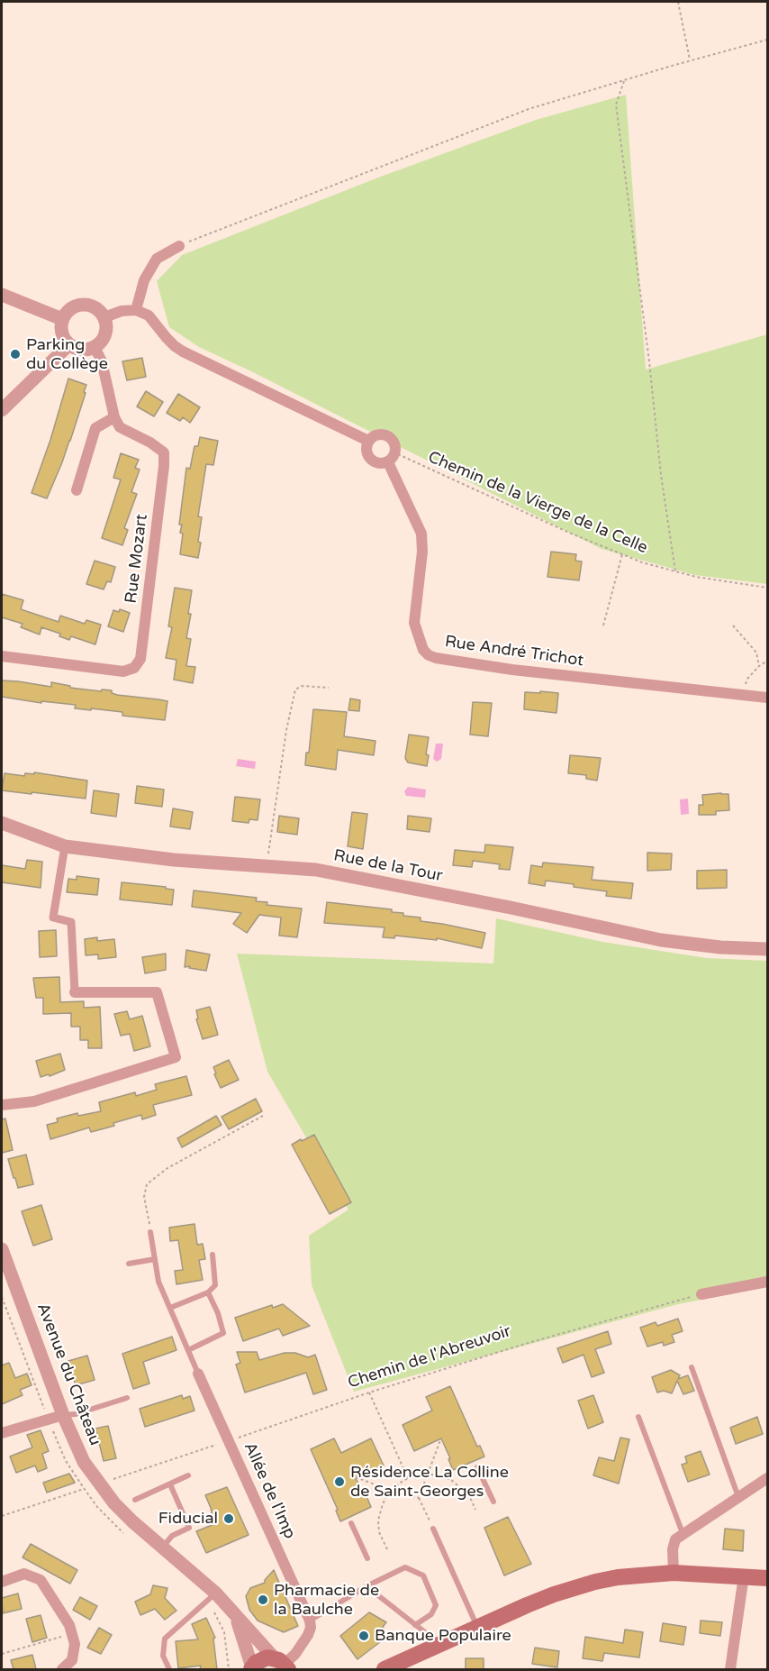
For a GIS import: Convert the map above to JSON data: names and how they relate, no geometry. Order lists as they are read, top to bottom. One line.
{"streets":{"street":["Rue Mozart","Rue André Trichot","Rue de la Tour","Avenue du Château","Allée de l'Imp"],"path":["Chemin de la Vierge de la Celle","Chemin de l'Abreuvoir"]},"crossings":[["Chemin de la Vierge de la Celle","Rue André Trichot"],["Chemin de l'Abreuvoir","Allée de l'Imp"]],"places":["Parking du Collège","Résidence La Colline de Saint-Georges","Fiducial","Pharmacie de la Baulche","Banque Populaire"]}
